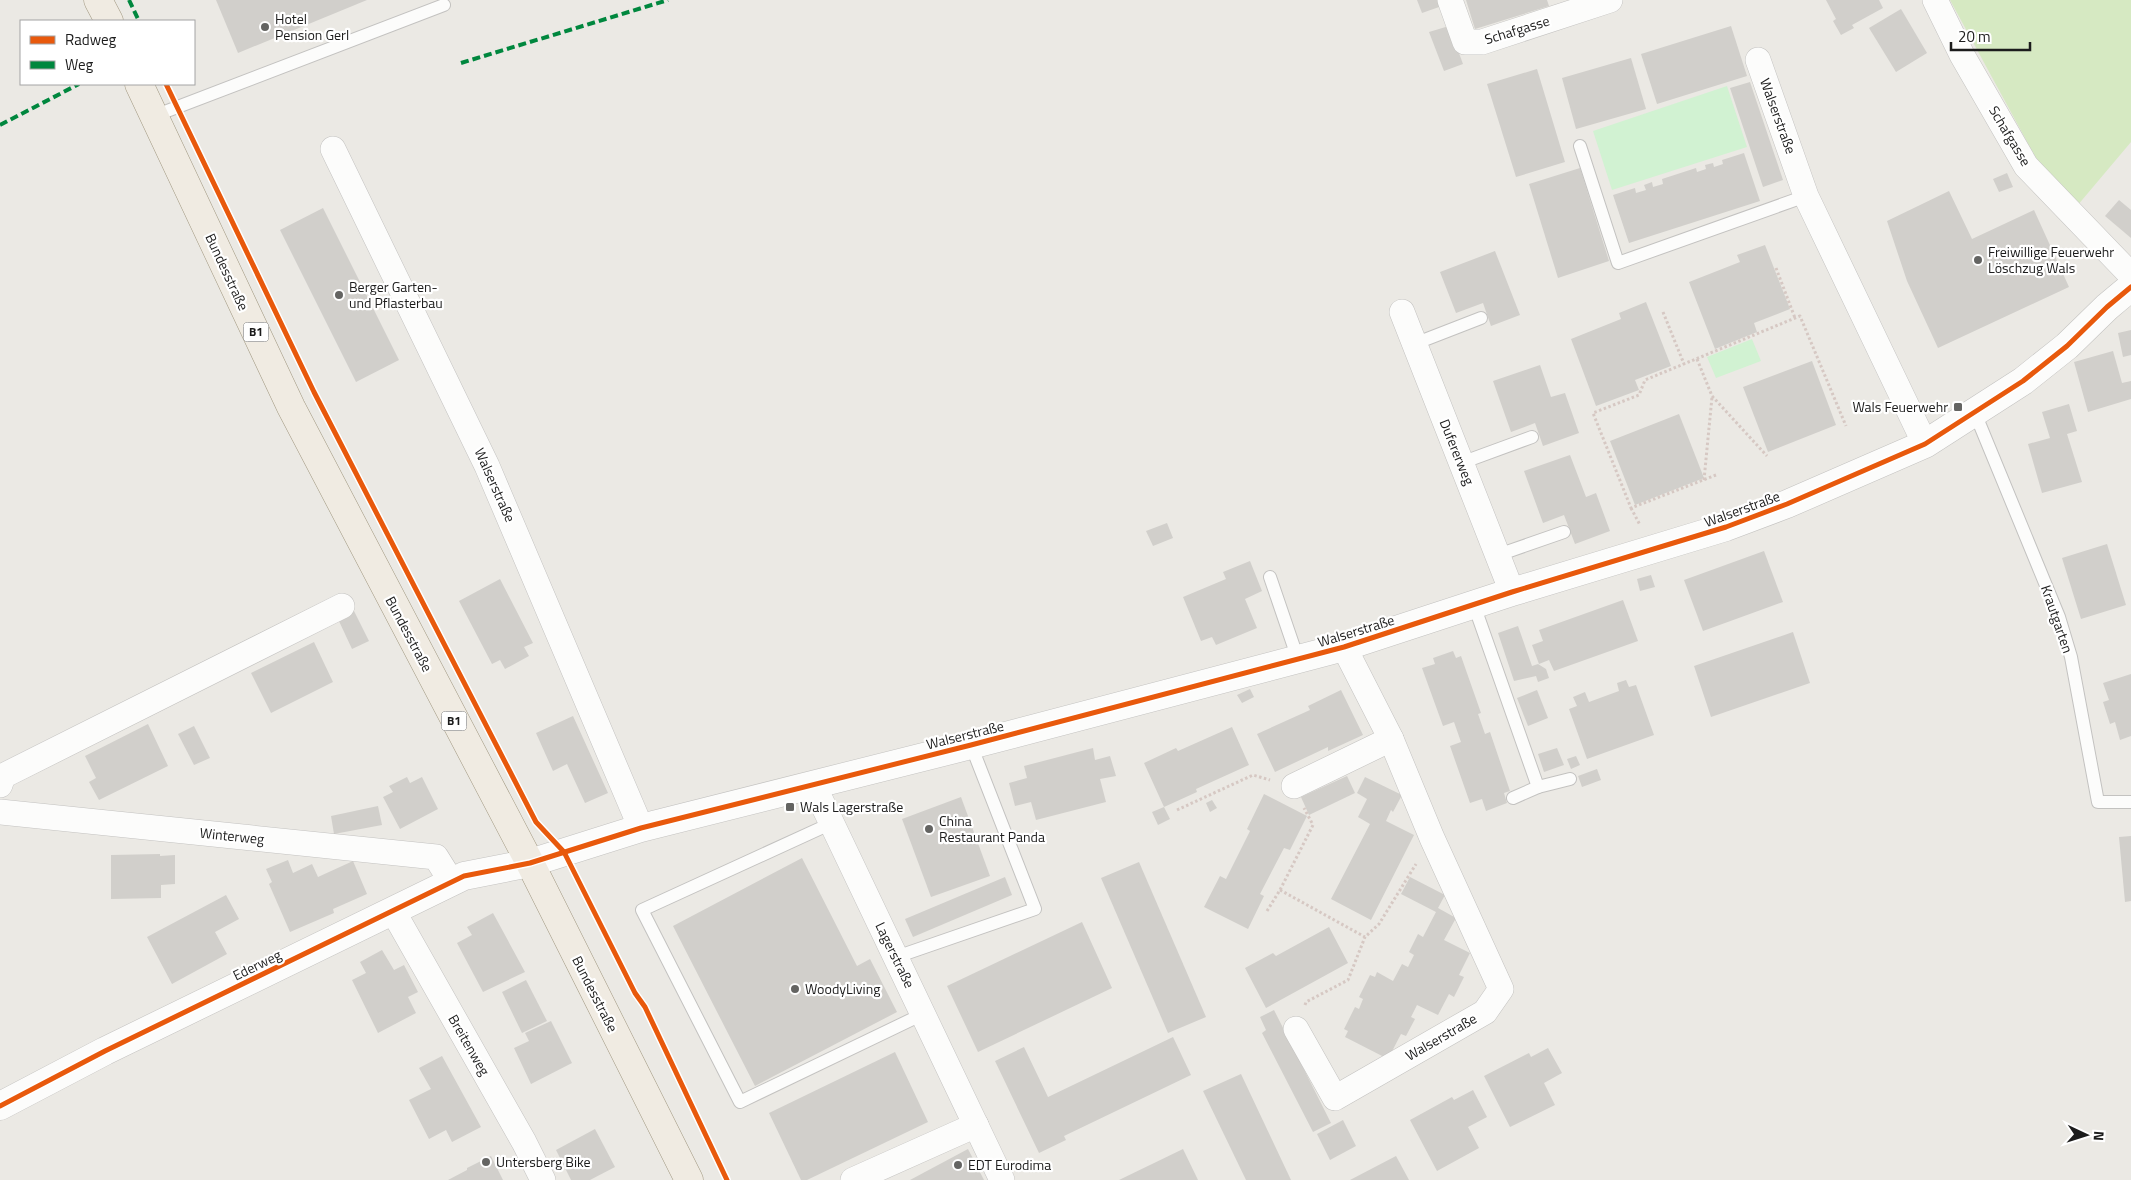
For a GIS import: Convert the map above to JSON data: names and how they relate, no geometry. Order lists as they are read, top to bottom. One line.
{"streets":{"main road":["Bundesstraße","B1"],"street":["Schafgasse","Walserstraße","Dufererweg","Winterweg","Lagerstraße","Ederweg","Breitenweg"],"lane":["Krautgarten"]},"crossings":[["Walserstraße","Bundesstraße"],["Walserstraße","Dufererweg"],["Walserstraße","Krautgarten"],["Walserstraße","Lagerstraße"],["Walserstraße","Ederweg"],["Bundesstraße","Ederweg"],["Winterweg","Ederweg"],["Ederweg","Breitenweg"]],"places":{"other":["Hotel Pension Gerl","Freiwillige Feuerwehr Löschzug Wals","Berger Garten- und Pflasterbau","China Restaurant Panda","WoodyLiving","Untersberg Bike","EDT Eurodima"],"transit":["Wals Feuerwehr","Wals Lagerstraße"]},"legend":["Radweg","Weg"],"scale_bar":"20 m","north":"right"}
